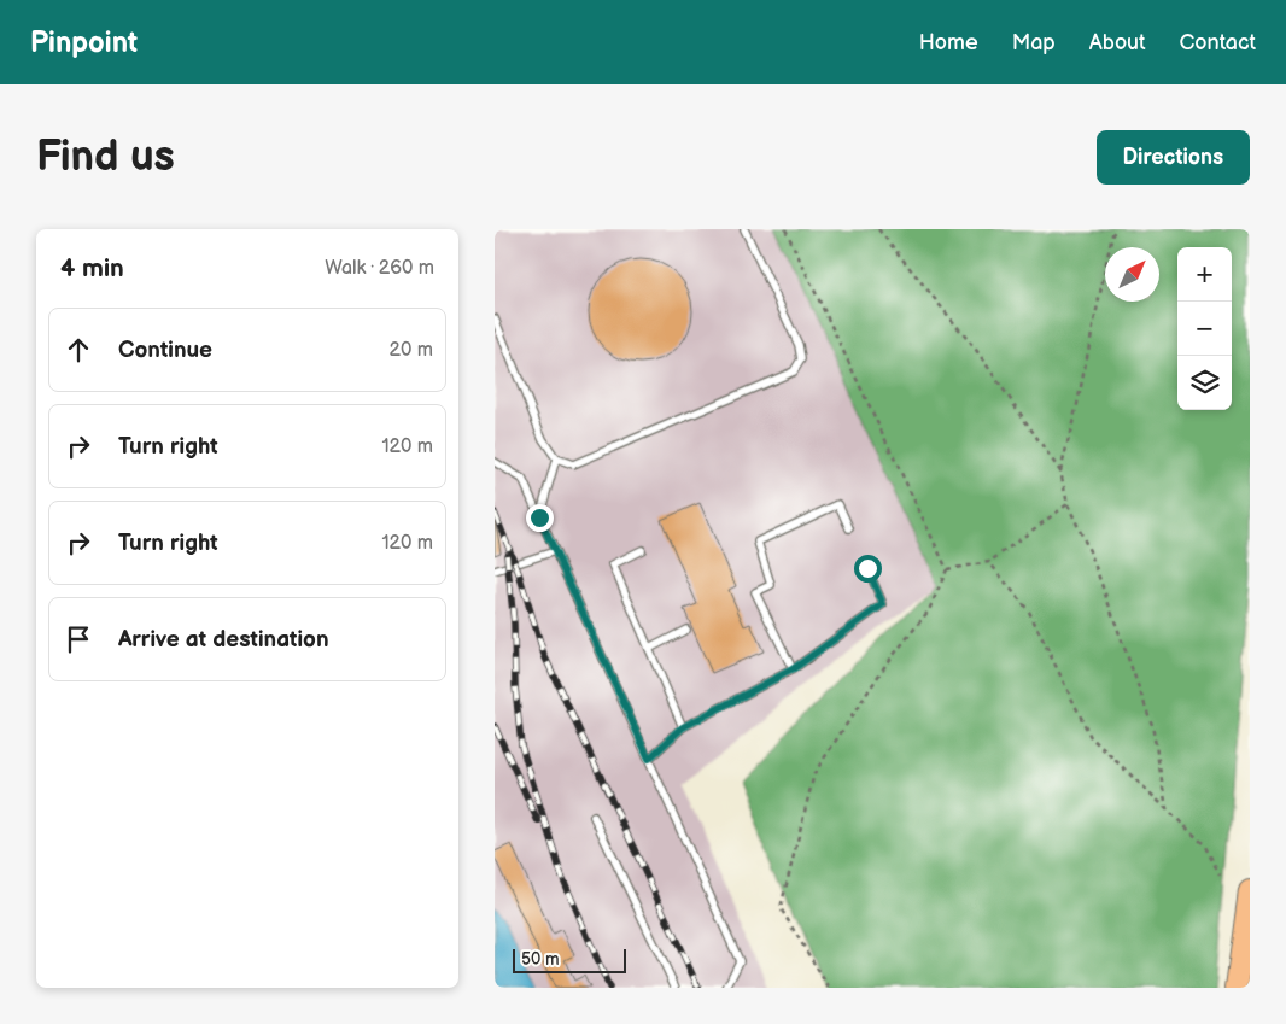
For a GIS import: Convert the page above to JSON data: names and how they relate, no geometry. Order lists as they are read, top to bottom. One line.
{"scale_bar":"50 m","north":"top right","page":{"header":"Pinpoint","nav":["Home","Map","About","Contact"],"buttons":"Directions","title":"Find us","heading":["4 min","Walk · 260 m"],"map_buttons":["+","−"],"list":[["Continue","20 m"],["Turn right","120 m"],["Turn right","120 m"],"Arrive at destination"],"scale":"50 m"}}
